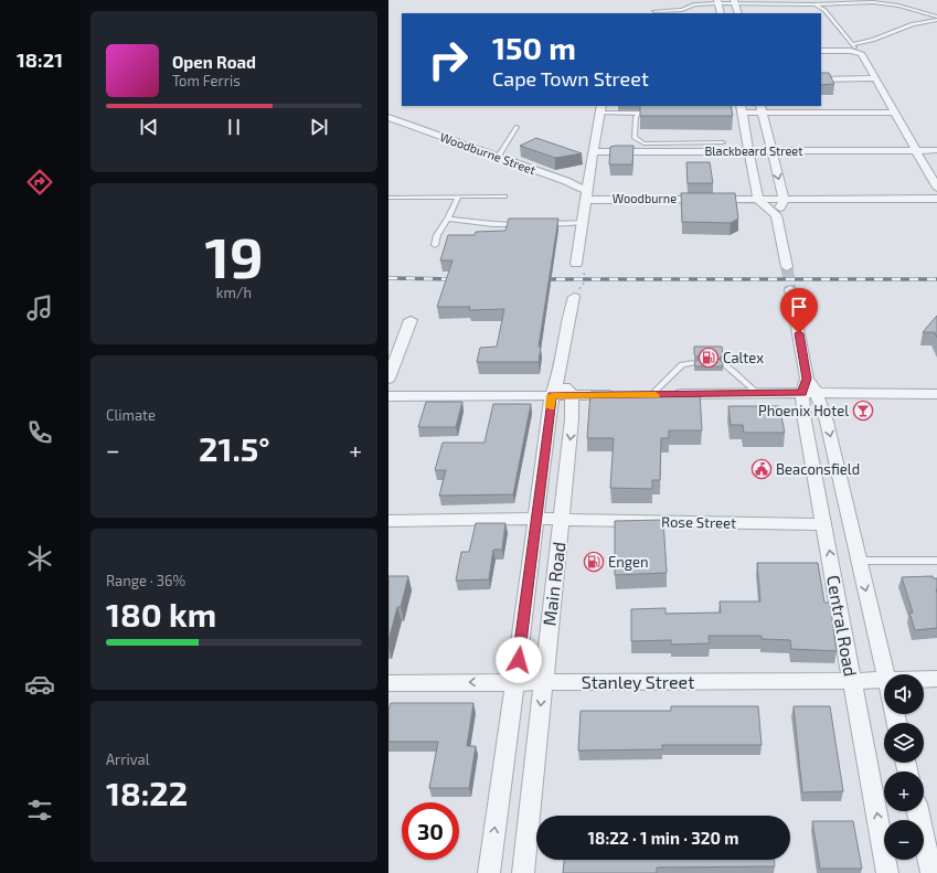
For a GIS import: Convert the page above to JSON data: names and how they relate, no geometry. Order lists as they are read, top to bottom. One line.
{"streets":{"street":["Blackbeard Street","Woodburne Street","Woodburne","Rose Street","Main Road","Central Road","Stanley Street"]},"crossings":[["Woodburne Street","Woodburne"],["Rose Street","Main Road"],["Rose Street","Central Road"],["Main Road","Stanley Street"],["Central Road","Stanley Street"]],"places":{"fuel station":["Caltex","Engen"],"bar":["Phoenix Hotel"],"public building":["Beaconsfield"]},"page":{"tabs":"18:21","turn":["150 m","Cape Town Street"],"song":["Open Road","Tom Ferris"],"tile":[["19","km/h"],"Climate",["Range · 36%","180 km"],["Arrival","18:22"]],"heat":["−","21.5°","+"],"map_buttons":["+","−"],"limit":"30","trip":"18:22 · 1 min · 320 m"}}
